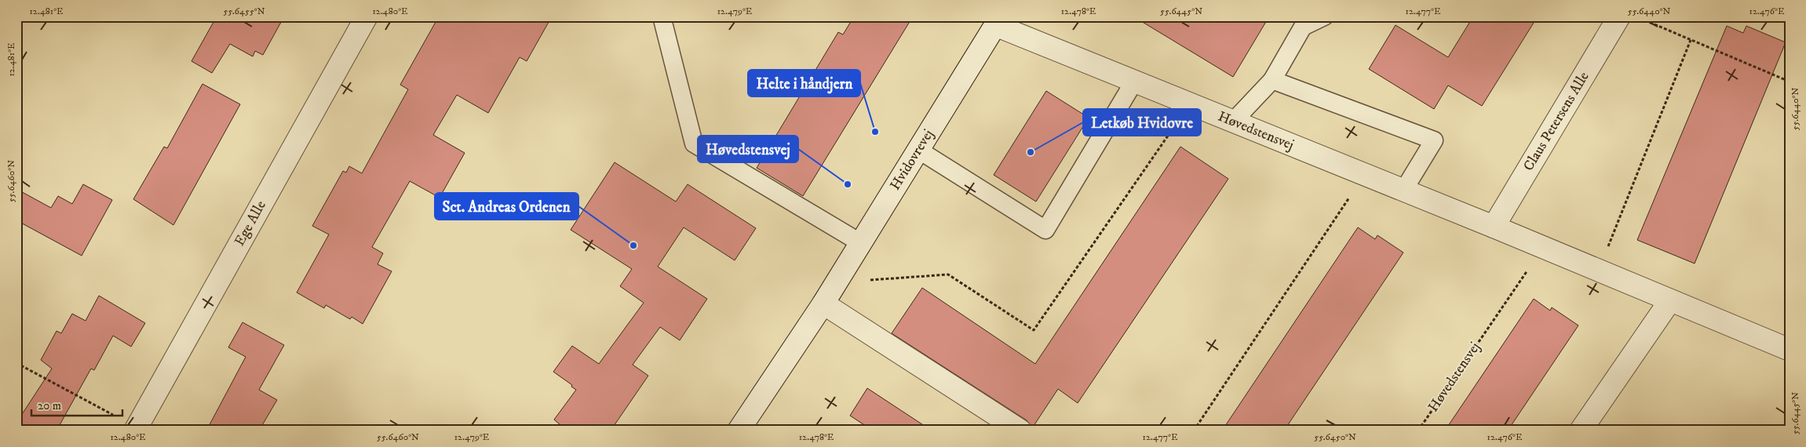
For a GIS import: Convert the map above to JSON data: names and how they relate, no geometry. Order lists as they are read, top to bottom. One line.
{"streets":{"street":["Claus Petersens Alle","Høvedstensvej","Hvidovrevej","Ege Alle"]},"crossings":[["Claus Petersens Alle","Høvedstensvej"],["Høvedstensvej","Hvidovrevej"]],"places":["Helte i håndjern","Letkøb Hvidovre","Høvedstensvej","Sct. Andreas Ordenen"],"scale_bar":"20 m","coordinates":["12.481°E","55.6455°N","12.480°E","12.479°E","12.478°E","55.6445°N","12.477°E","55.6440°N","12.476°E","55.6460°N","55.6450°N"]}
